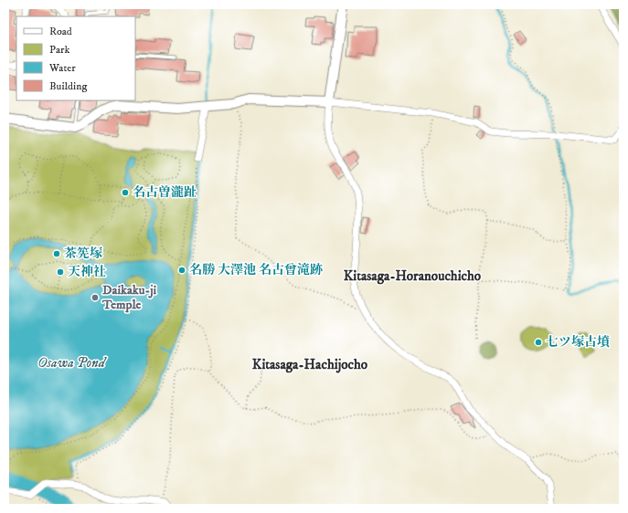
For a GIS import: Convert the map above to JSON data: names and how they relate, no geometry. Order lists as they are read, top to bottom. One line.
{"districts":["Kitasaga-Horanouchicho","Kitasaga-Hachijocho"],"water":["Osawa Pond"],"places":["名古曽瀧趾","茶筅塚","名勝 大澤池 名古曾滝跡","天神社","Daikaku-ji Temple","七ツ塚古墳"],"legend":["Road","Park","Water","Building"]}
